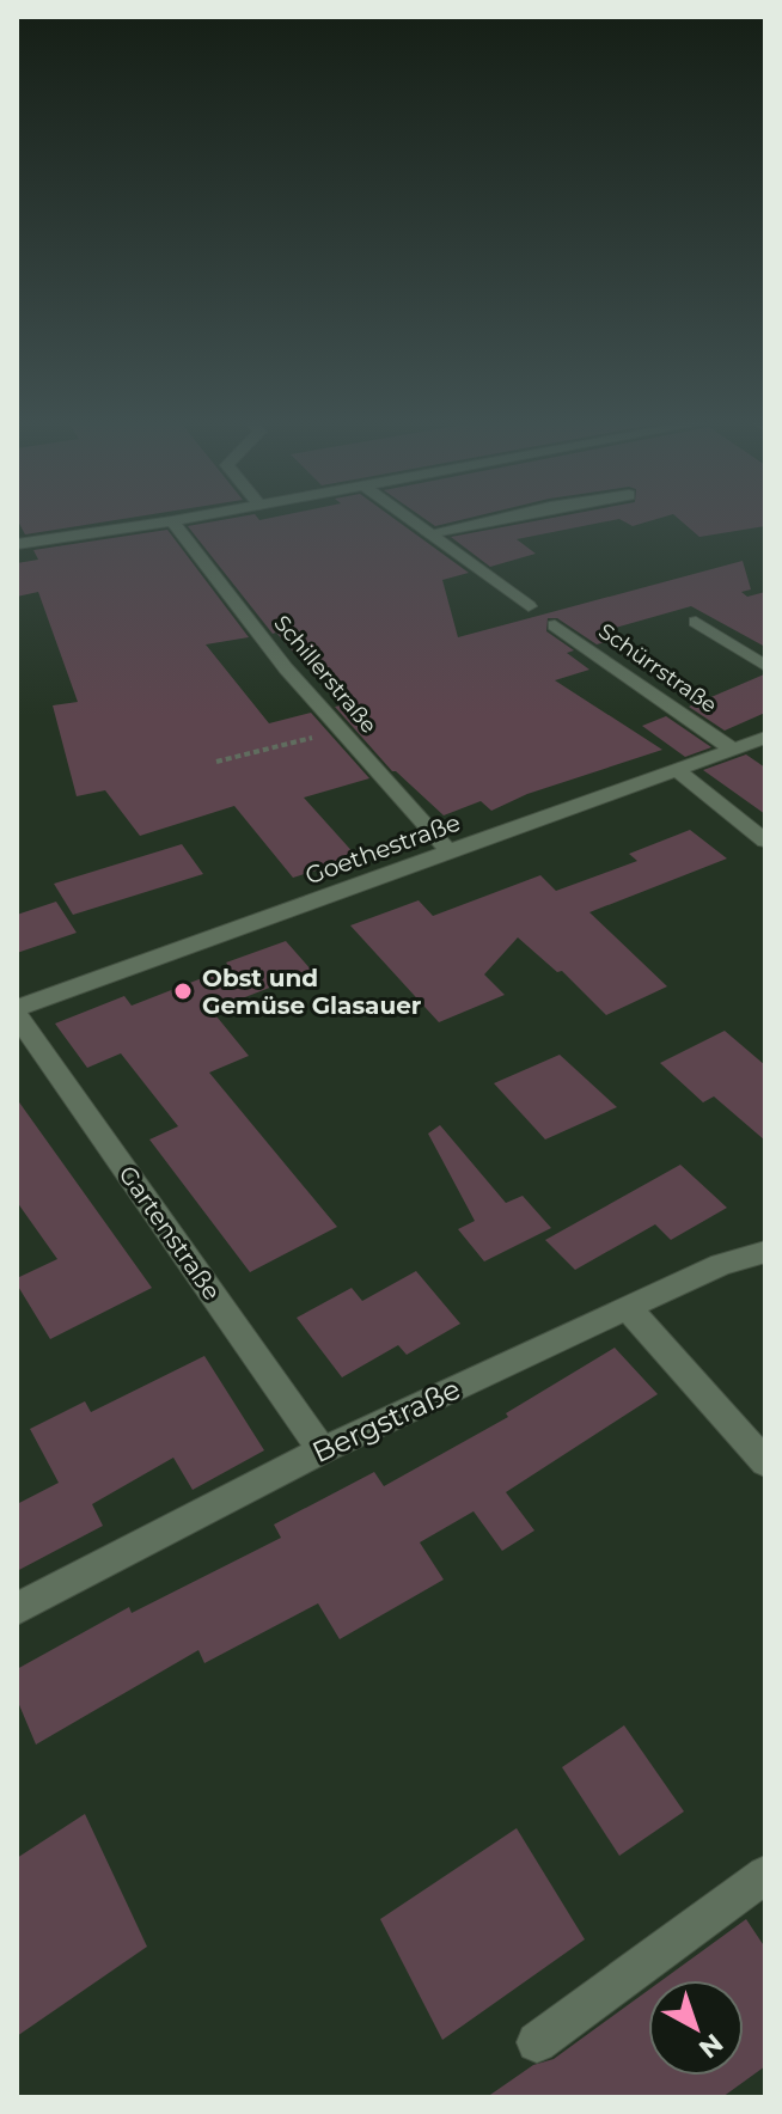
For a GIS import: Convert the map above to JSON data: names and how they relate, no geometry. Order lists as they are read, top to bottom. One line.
{"streets":{"street":["Schürrstraße","Schillerstraße","Goethestraße","Gartenstraße","Bergstraße"]},"crossings":[["Schürrstraße","Goethestraße"],["Schillerstraße","Goethestraße"],["Gartenstraße","Bergstraße"]],"places":["Obst und Gemüse Glasauer"],"north":"bottom right"}
